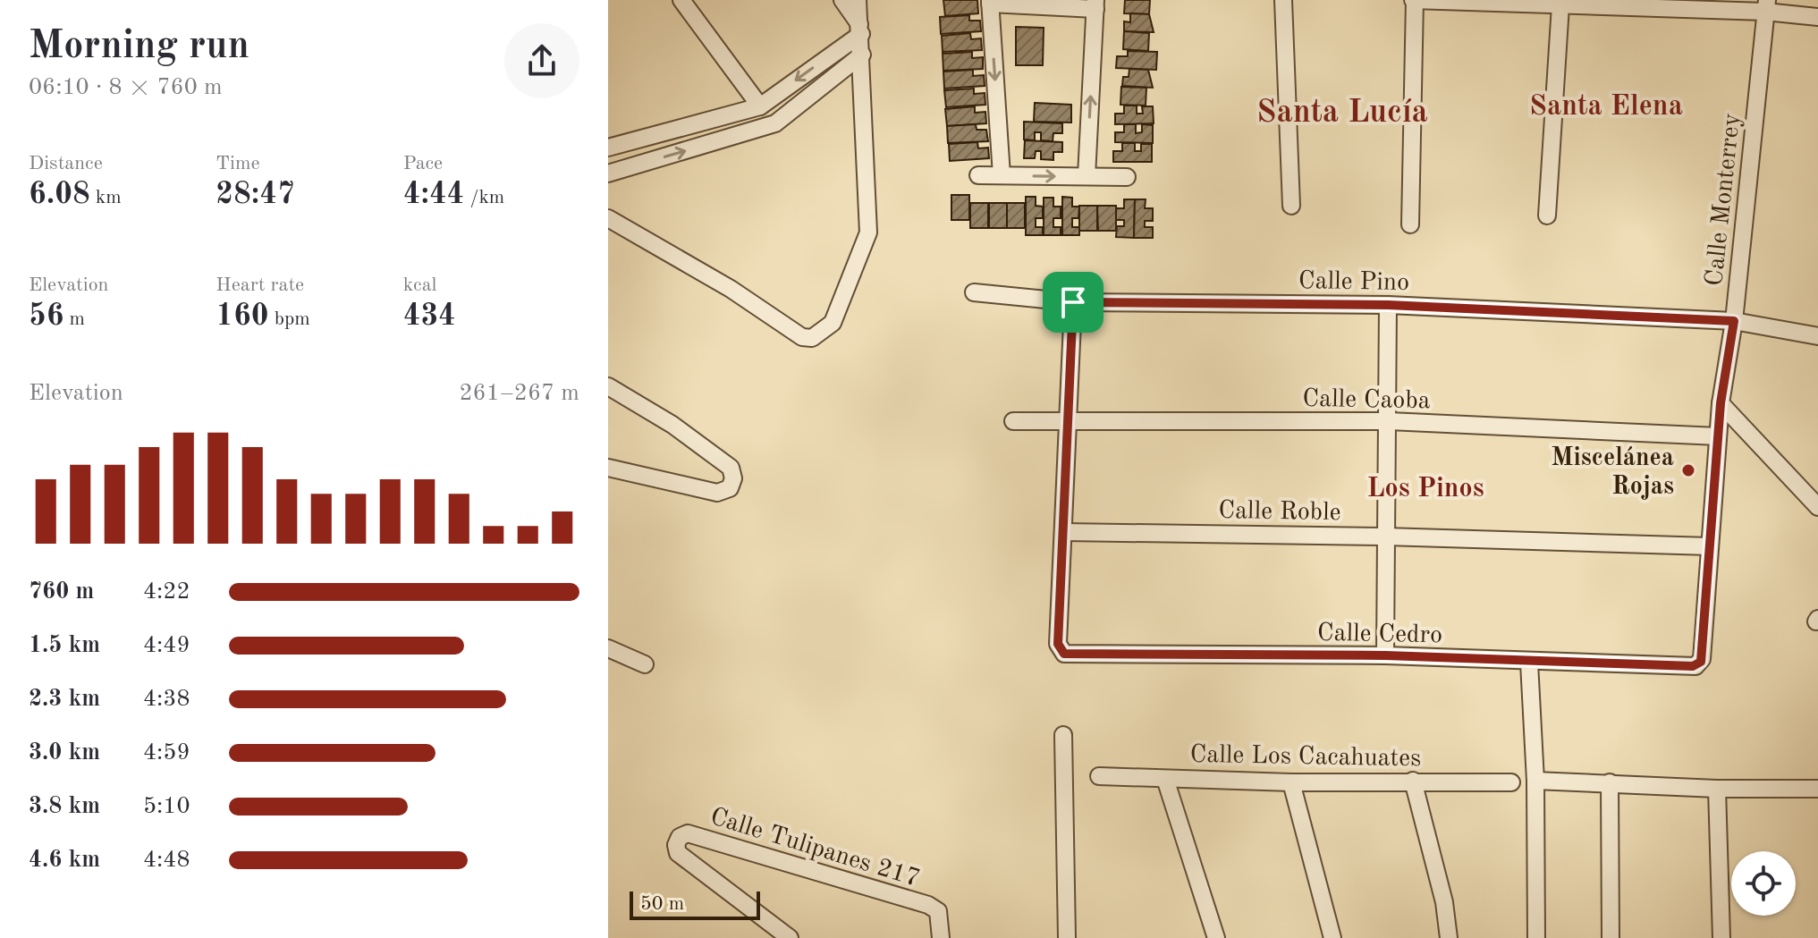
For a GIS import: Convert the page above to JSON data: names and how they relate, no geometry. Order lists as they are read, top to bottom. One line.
{"streets":{"street":["Calle Monterrey","Calle Pino","Calle Caoba","Calle Roble","Calle Cedro","Calle Los Cacahuates","Calle Tulipanes 217"]},"crossings":[["Calle Monterrey","Calle Pino"],["Calle Monterrey","Calle Caoba"],["Calle Monterrey","Calle Roble"],["Calle Monterrey","Calle Cedro"],["Calle Roble","Calle Cedro"]],"districts":["Santa Elena","Santa Lucía","Los Pinos"],"places":["Miscelánea Rojas"],"scale_bar":"50 m","page":{"heading":["Morning run","06:10 · 8 × 760 m"],"stats":[["Distance","6.08 km"],["Time","28:47"],["Pace","4:44 /km"],["Elevation","56 m"],["Heart rate","160 bpm"],["kcal","434"]],"chart":["Elevation","261–267 m"],"list":[{"name":"760 m","note":"4:22"},{"name":"1.5 km","note":"4:49"},{"name":"2.3 km","note":"4:38"},{"name":"3.0 km","note":"4:59"},{"name":"3.8 km","note":"5:10"},{"name":"4.6 km","note":"4:48"}],"scale":"50 m"}}
